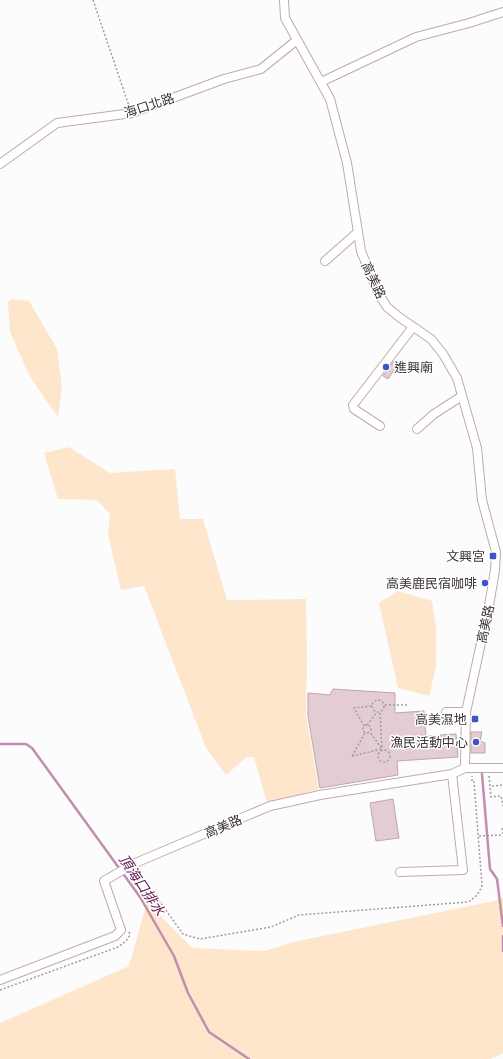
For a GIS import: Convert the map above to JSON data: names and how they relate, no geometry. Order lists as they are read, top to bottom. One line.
{"streets":{"street":["海口北路","高美路"]},"crossings":[["海口北路","高美路"]],"water":["頂海口排水"],"places":{"other":["進興廟","高美鹿民宿咖啡","漁民活動中心"],"transit":["文興宮","高美濕地"]}}
